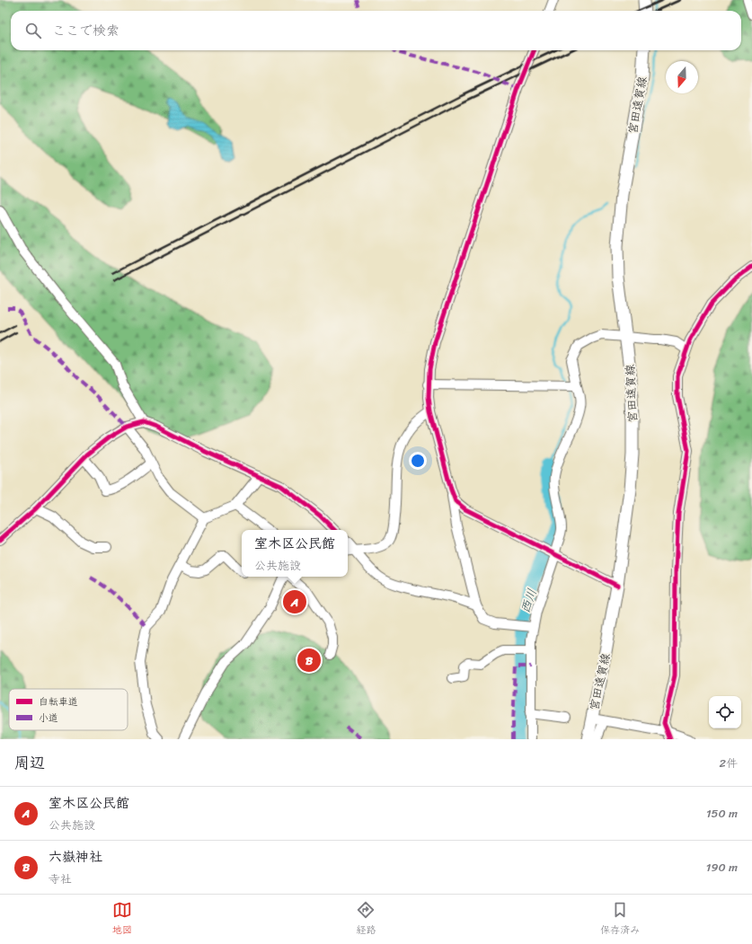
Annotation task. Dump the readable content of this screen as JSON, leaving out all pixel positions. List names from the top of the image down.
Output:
{
  "streets": {
    "main road": ["宮田遠賀線"]
  },
  "water": ["西川"],
  "legend": ["自転車道", "小道"],
  "north": "bottom",
  "page": {
    "search": "ここで検索",
    "popup": ["室木区公民館", "公共施設"],
    "pins": ["A", "B"],
    "heading": ["周辺", "2件"],
    "list": [
      {
        "mark": "A",
        "name": "室木区公民館",
        "note": "公共施設",
        "value": "150 m"
      },
      {
        "mark": "B",
        "name": "六嶽神社",
        "note": "寺社",
        "value": "190 m"
      }
    ],
    "nav": ["地図", "経路", "保存済み"]
  }
}
